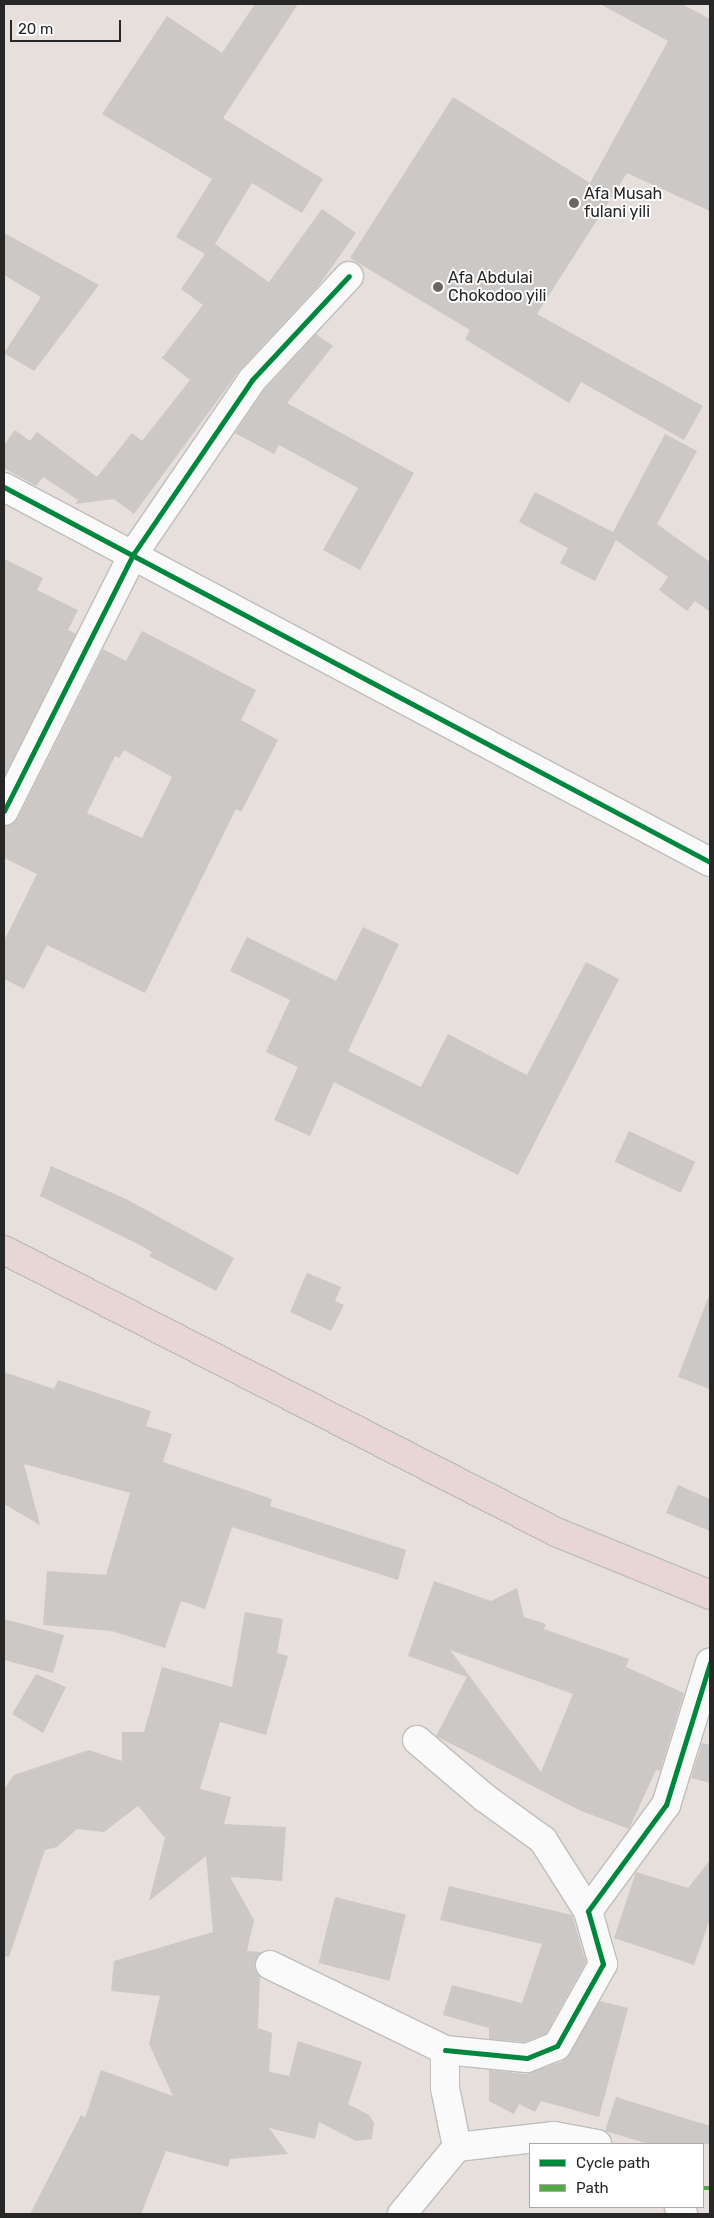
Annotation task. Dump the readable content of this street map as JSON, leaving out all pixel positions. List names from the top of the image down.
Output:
{
  "places": ["Afa Musah fulani yili", "Afa Abdulai Chokodoo yili"],
  "legend": ["Cycle path", "Path"],
  "scale_bar": "20 m"
}
